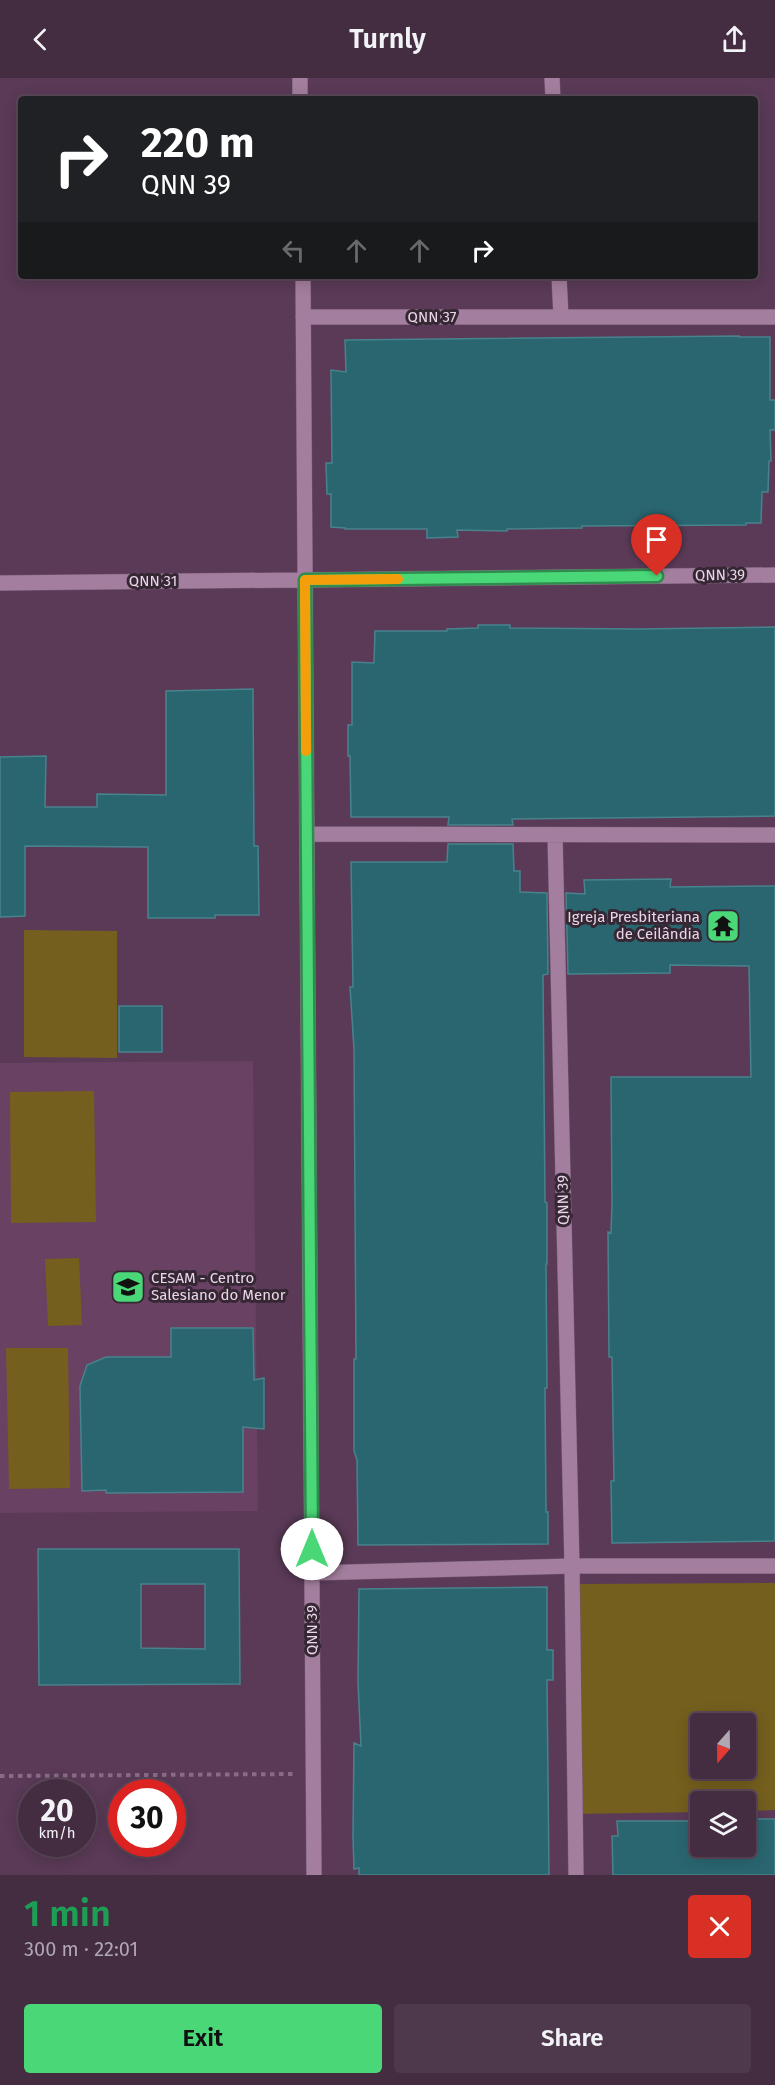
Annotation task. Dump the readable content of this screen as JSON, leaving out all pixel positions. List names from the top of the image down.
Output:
{
  "streets": {
    "street": ["QNN 37", "QNN 39", "QNN 31"]
  },
  "crossings": [
    ["QNN 39", "QNN 31"]
  ],
  "places": {
    "temple": ["Igreja Presbiteriana de Ceilândia"],
    "school or university": ["CESAM - Centro Salesiano do Menor"]
  },
  "north": "bottom",
  "page": {
    "header": "Turnly",
    "turn": ["220 m", "QNN 39"],
    "speed": "20 km/h",
    "limit": "30",
    "heading": ["1 min", "300 m · 22:01"],
    "buttons": ["Exit", "Share"]
  }
}
